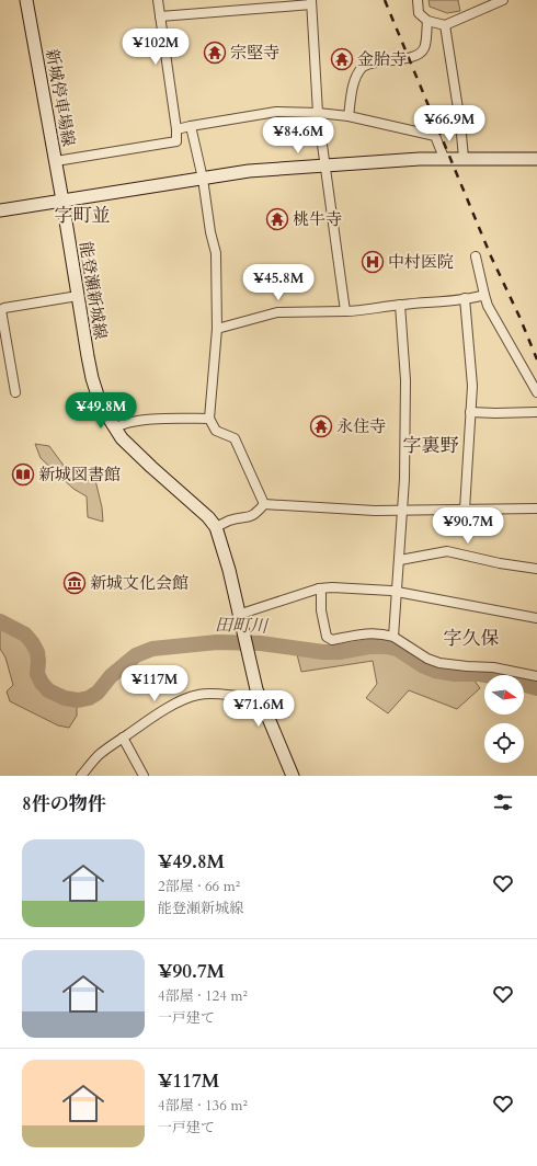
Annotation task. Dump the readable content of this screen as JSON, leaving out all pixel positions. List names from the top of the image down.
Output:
{
  "streets": {
    "main road": ["新城停車場線", "能登瀬新城線"]
  },
  "crossings": [
    ["新城停車場線", "能登瀬新城線"]
  ],
  "districts": ["字町並", "字裏野", "字久保"],
  "water": ["田町川"],
  "places": {
    "temple": [
      "宗堅寺",
      "金胎寺",
      "桃牛寺",
      "永住寺"
    ],
    "hospital": ["中村医院"],
    "library": ["新城図書館"],
    "museum": ["新城文化会館"]
  },
  "north": "right",
  "page": {
    "price": [
      "¥102M",
      "¥66.9M",
      "¥84.6M",
      "¥45.8M",
      "¥49.8M",
      "¥90.7M",
      "¥117M",
      "¥71.6M"
    ],
    "heading": "8件の物件",
    "list": [
      {
        "name": "¥49.8M",
        "note": "2部屋 · 66 m² · 能登瀬新城線"
      },
      {
        "name": "¥90.7M",
        "note": "4部屋 · 124 m² · 一戸建て"
      },
      {
        "name": "¥117M",
        "note": "4部屋 · 136 m² · 一戸建て"
      }
    ]
  }
}
